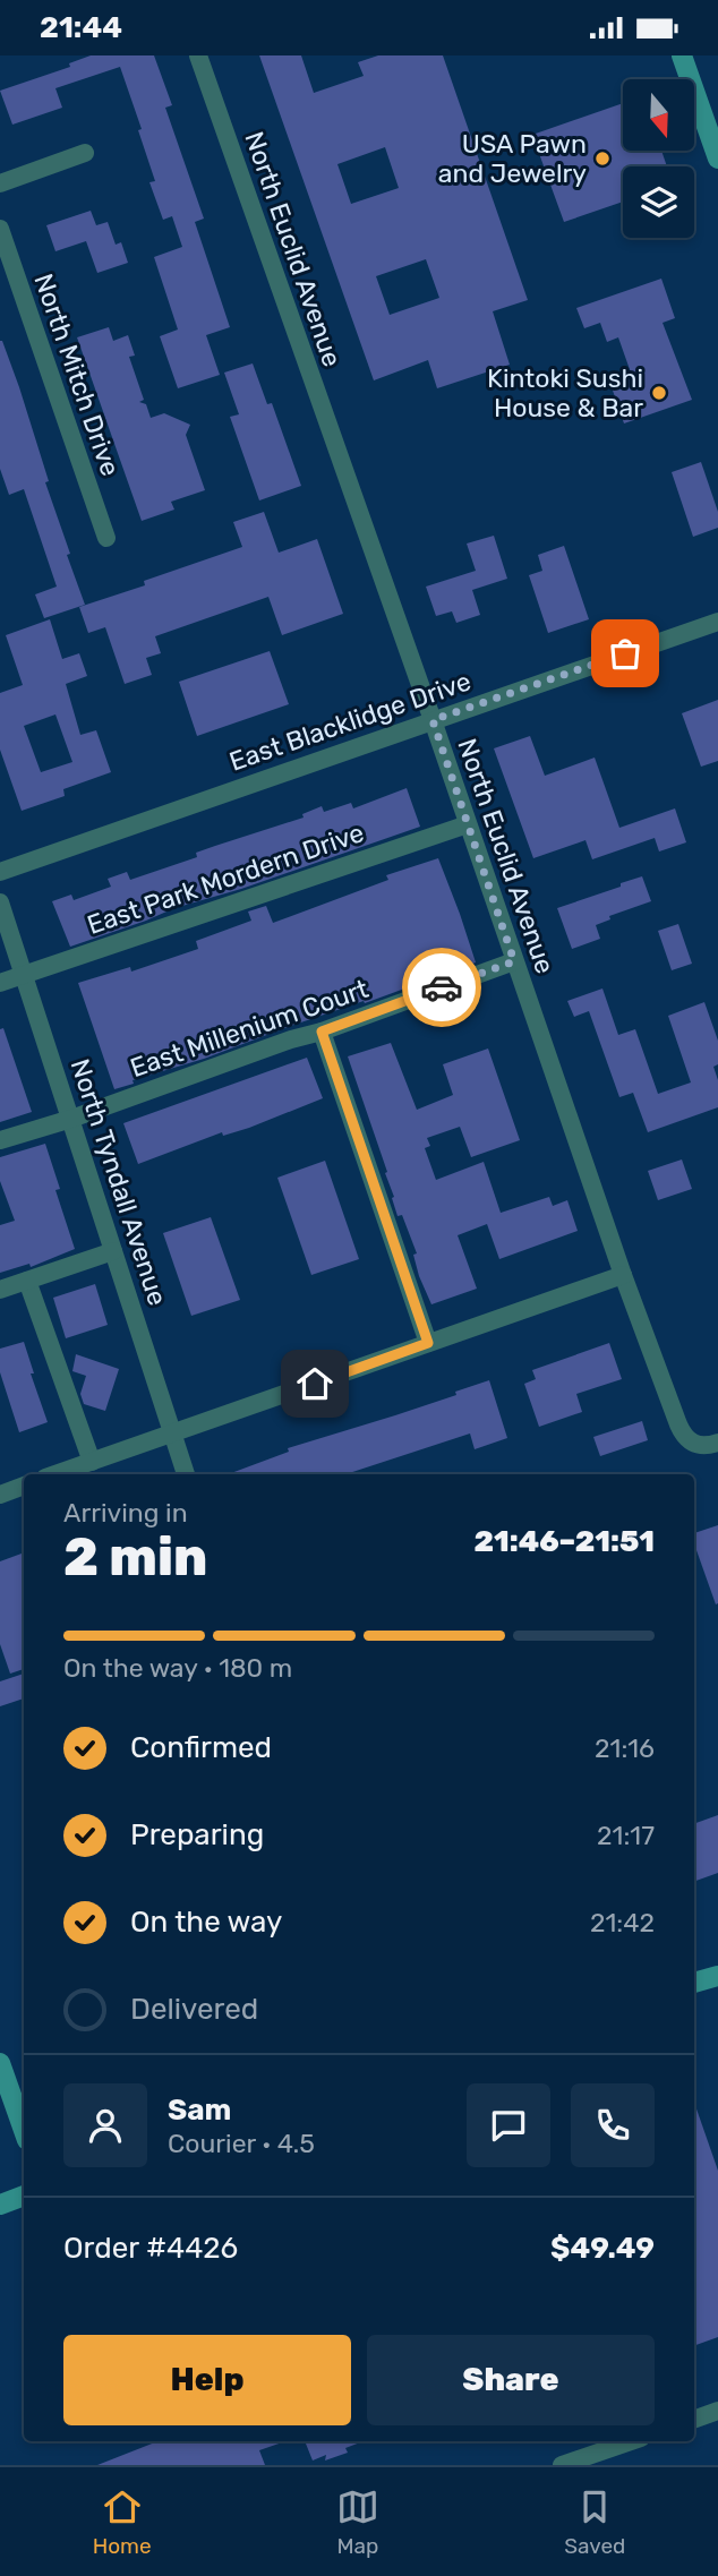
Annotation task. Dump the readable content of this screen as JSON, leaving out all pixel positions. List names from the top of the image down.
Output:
{
  "streets": {
    "street": [
      "North Euclid Avenue",
      "North Mitch Drive",
      "East Blacklidge Drive",
      "East Park Mordern Drive",
      "East Millenium Court",
      "North Tyndall Avenue"
    ]
  },
  "crossings": [
    ["North Euclid Avenue", "East Blacklidge Drive"],
    ["North Euclid Avenue", "East Park Mordern Drive"],
    ["North Euclid Avenue", "East Millenium Court"],
    ["East Park Mordern Drive", "North Tyndall Avenue"],
    ["East Millenium Court", "North Tyndall Avenue"]
  ],
  "places": ["USA Pawn and Jewelry", "Kintoki Sushi House & Bar"],
  "north": "bottom",
  "page": {
    "status": "21:44",
    "heading": ["2 min", "Arriving in", "21:46–21:51"],
    "panel": [
      "Sam",
      "Courier · 4.5",
      "Order #4426",
      "$49.49"
    ],
    "bar": "On the way · 180 m",
    "list": [
      ["Confirmed", "21:16"],
      ["Preparing", "21:17"],
      ["On the way", "21:42"],
      "Delivered"
    ],
    "buttons": ["Help", "Share"],
    "tabs": ["Home", "Map", "Saved"]
  }
}
